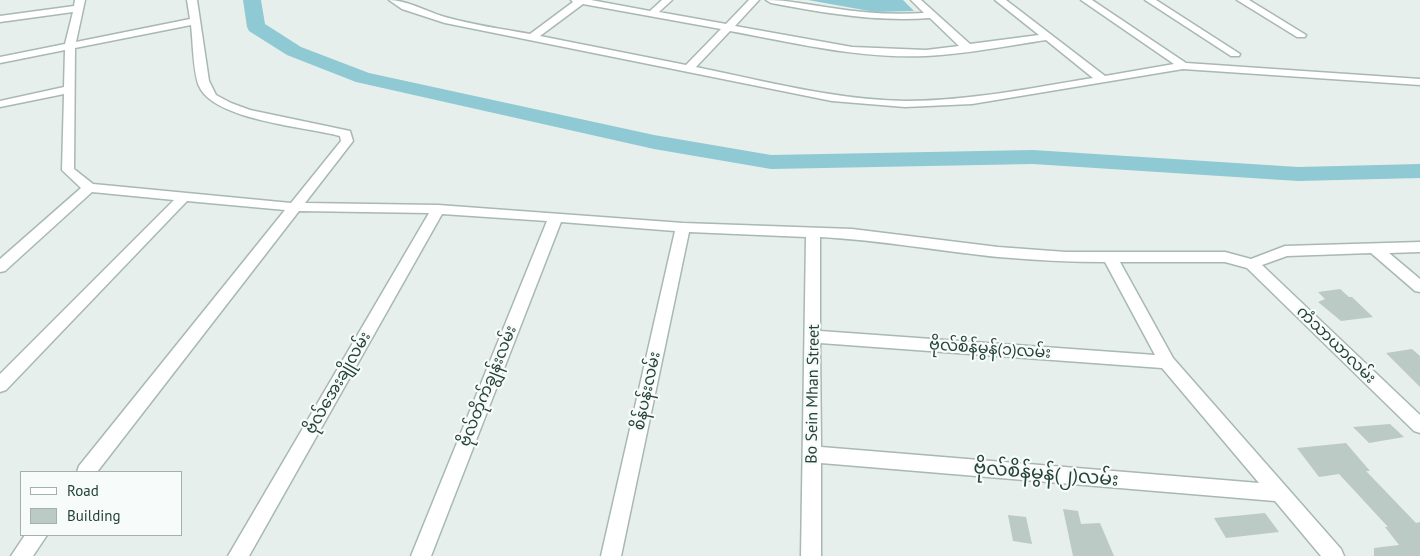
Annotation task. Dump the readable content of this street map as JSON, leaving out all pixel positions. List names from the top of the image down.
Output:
{
  "streets": {
    "street": [
      "ကံသာယာလမ်း",
      "ဗိုလ်စိန်မွန်(၁)လမ်း",
      "ဗိုလ်အေးချိုလမ်း",
      "ဗိုလ်တိုက်ချွန်းလမ်း",
      "စိန်ပန်းလမ်း",
      "Bo Sein Mhan Street",
      "ဗိုလ်စိန်မွန်(၂)လမ်း"
    ]
  },
  "crossings": [
    ["ဗိုလ်စိန်မွန်(၁)လမ်း", "Bo Sein Mhan Street"],
    ["Bo Sein Mhan Street", "ဗိုလ်စိန်မွန်(၂)လမ်း"]
  ],
  "legend": ["Road", "Building"]
}
